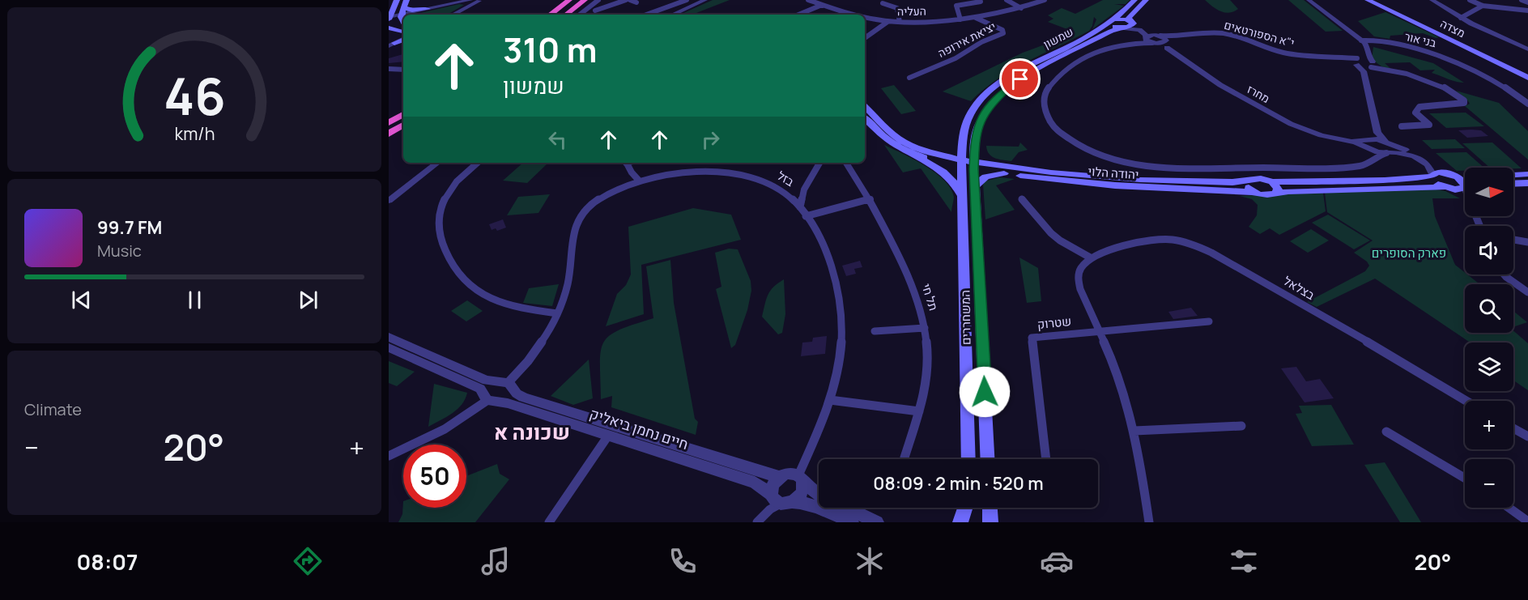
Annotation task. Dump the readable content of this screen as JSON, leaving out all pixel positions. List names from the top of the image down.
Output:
{
  "streets": {
    "main road": [
      "מצדה",
      "שמשון",
      "יהודה הלוי",
      "המשחררים"
    ],
    "street": [
      "העליה",
      "י\"א הספורטאים",
      "יציאת אירופה",
      "בני אור",
      "מחרז",
      "בזל",
      "בצלאל",
      "תל חי",
      "שטרוק",
      "חיים נחמן ביאליק"
    ]
  },
  "crossings": [
    ["העליה", "יציאת אירופה"],
    ["י\"א הספורטאים", "מחרז"],
    ["שמשון", "מחרז"],
    ["שמשון", "יהודה הלוי"],
    ["שמשון", "המשחררים"],
    ["יהודה הלוי", "המשחררים"],
    ["בזל", "חיים נחמן ביאליק"]
  ],
  "districts": ["שכונה א"],
  "parks": ["פארק הסופרים"],
  "north": "right",
  "page": {
    "turn": ["310 m", "שמשון"],
    "map_buttons": ["+", "−"],
    "song": ["99.7 FM", "Music"],
    "tile": "Climate",
    "heat": ["−", "20°", "+"],
    "limit": "50",
    "trip": "08:09 · 2 min · 520 m",
    "tabs": ["08:07", "20°"],
    "gauge": ["46", "km/h"]
  }
}
